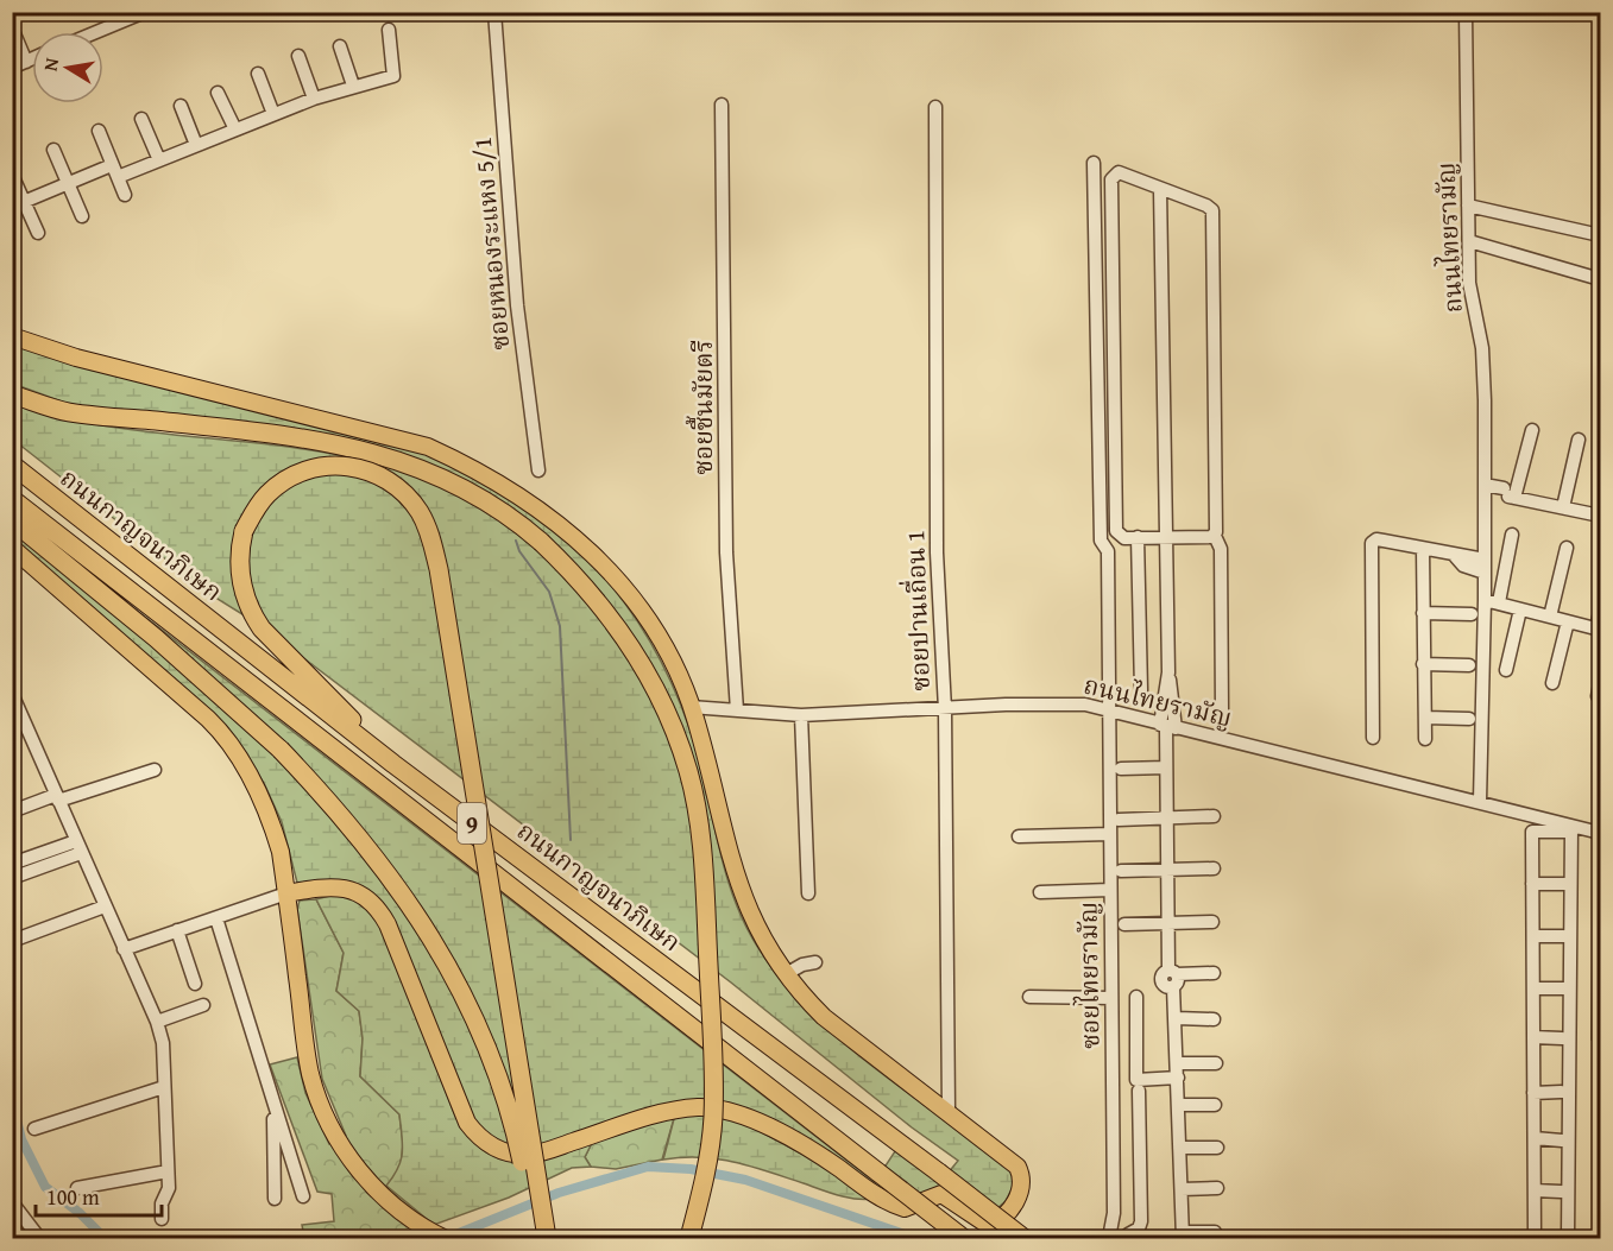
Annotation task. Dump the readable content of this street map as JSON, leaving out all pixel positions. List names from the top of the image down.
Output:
{
  "streets": {
    "highway": ["ถนนกาญจนาภิเษก", "9"],
    "street": [
      "ถนนไทยรามัญ",
      "ซอยหนองระแหง 5/1",
      "ซอยชื้นมัยตรี",
      "ซอยปานเถื่อน 1",
      "ซอยไทยรามัญ"
    ]
  },
  "crossings": [
    ["ถนนไทยรามัญ", "ซอยชื้นมัยตรี"],
    ["ถนนไทยรามัญ", "ซอยปานเถื่อน 1"],
    ["ถนนไทยรามัญ", "ซอยไทยรามัญ"]
  ],
  "scale_bar": "100 m",
  "north": "left"
}
